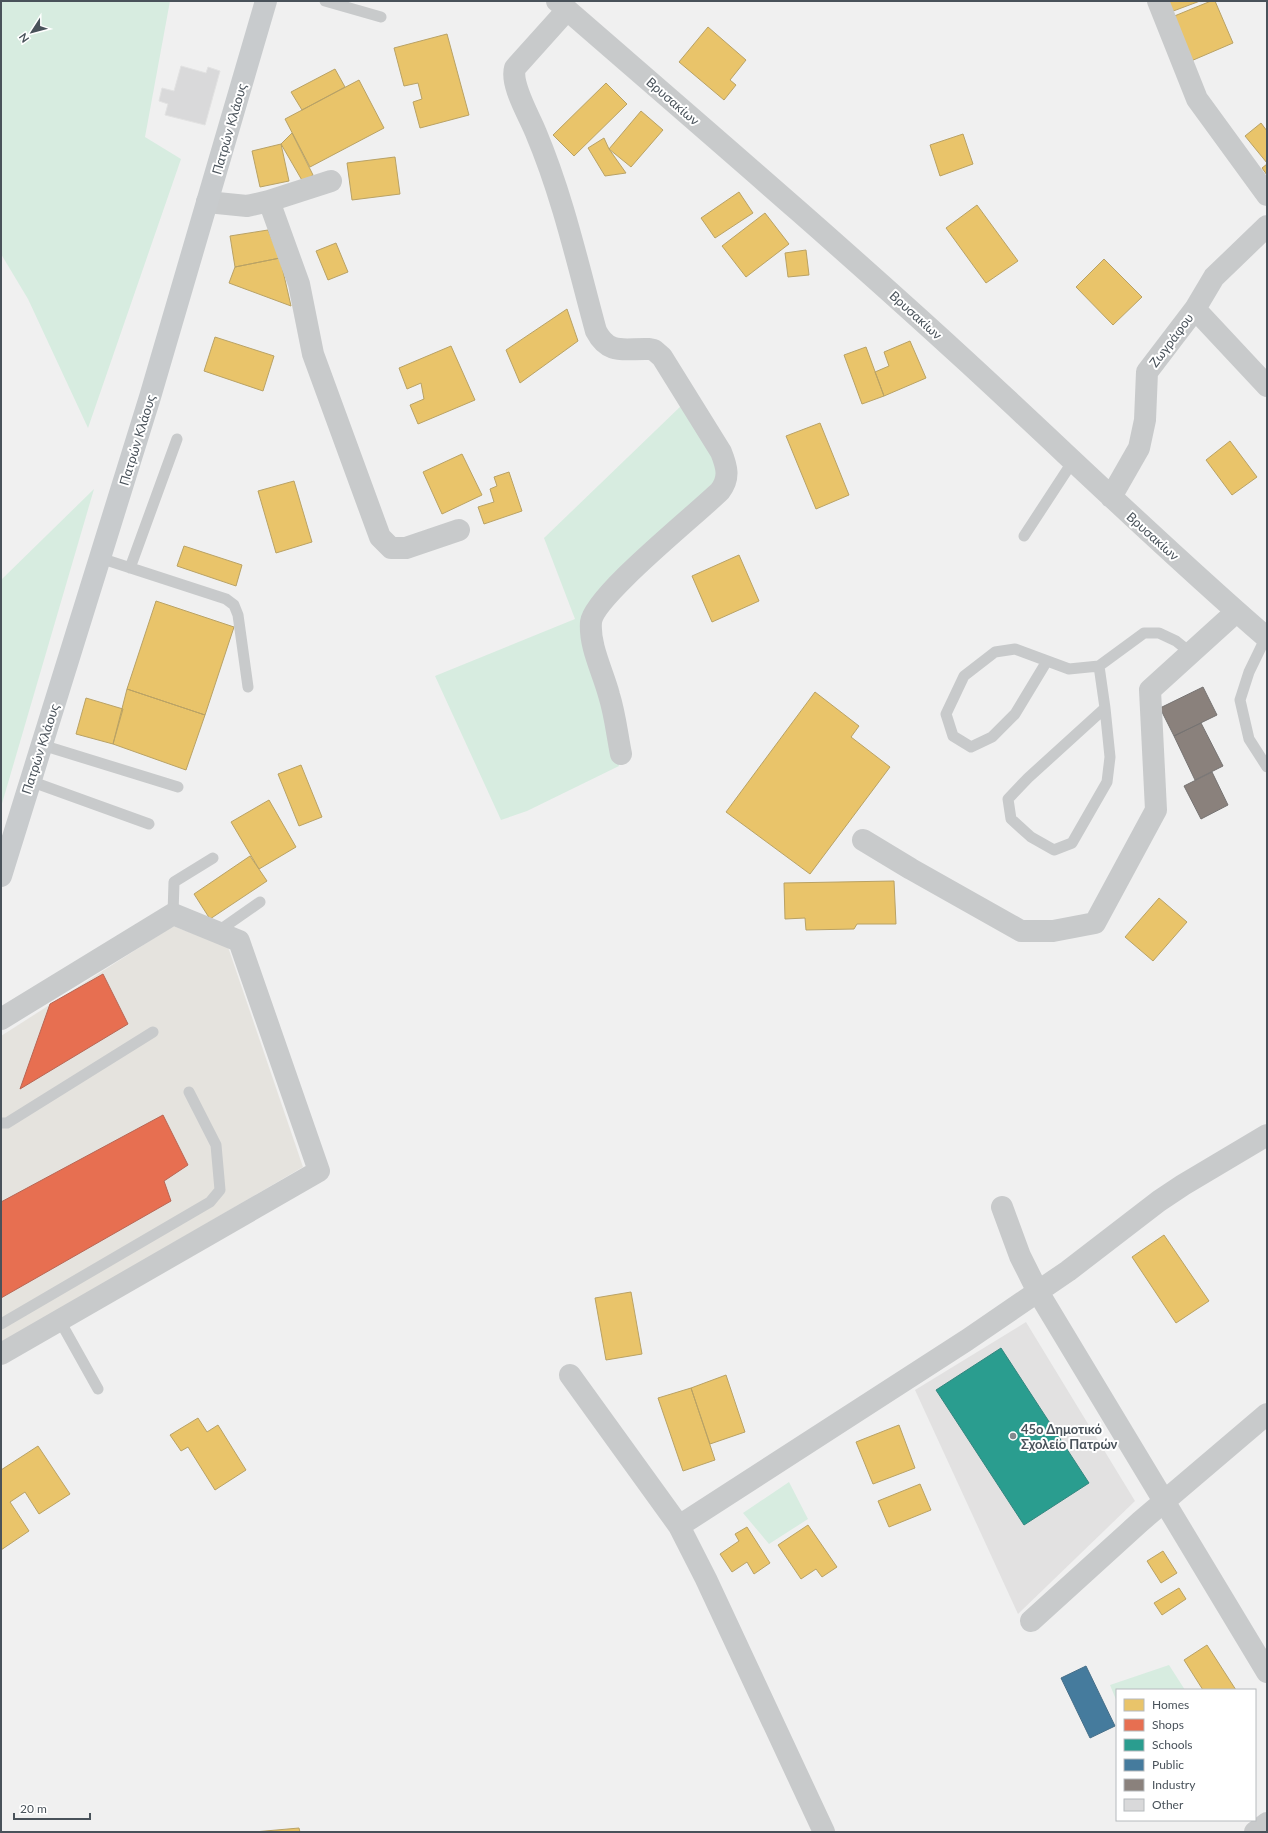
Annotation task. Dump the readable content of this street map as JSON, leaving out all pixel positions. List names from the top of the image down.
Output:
{
  "streets": {
    "main road": ["Πατρών Κλάους"],
    "street": ["Βρυσακίων", "Ζωγράφου"]
  },
  "crossings": [
    ["Βρυσακίων", "Ζωγράφου"]
  ],
  "places": ["45ο Δημοτικό Σχολείο Πατρών"],
  "legend": [
    "Homes",
    "Shops",
    "Schools",
    "Public",
    "Industry",
    "Other"
  ],
  "scale_bar": "20 m",
  "north": "bottom left"
}
